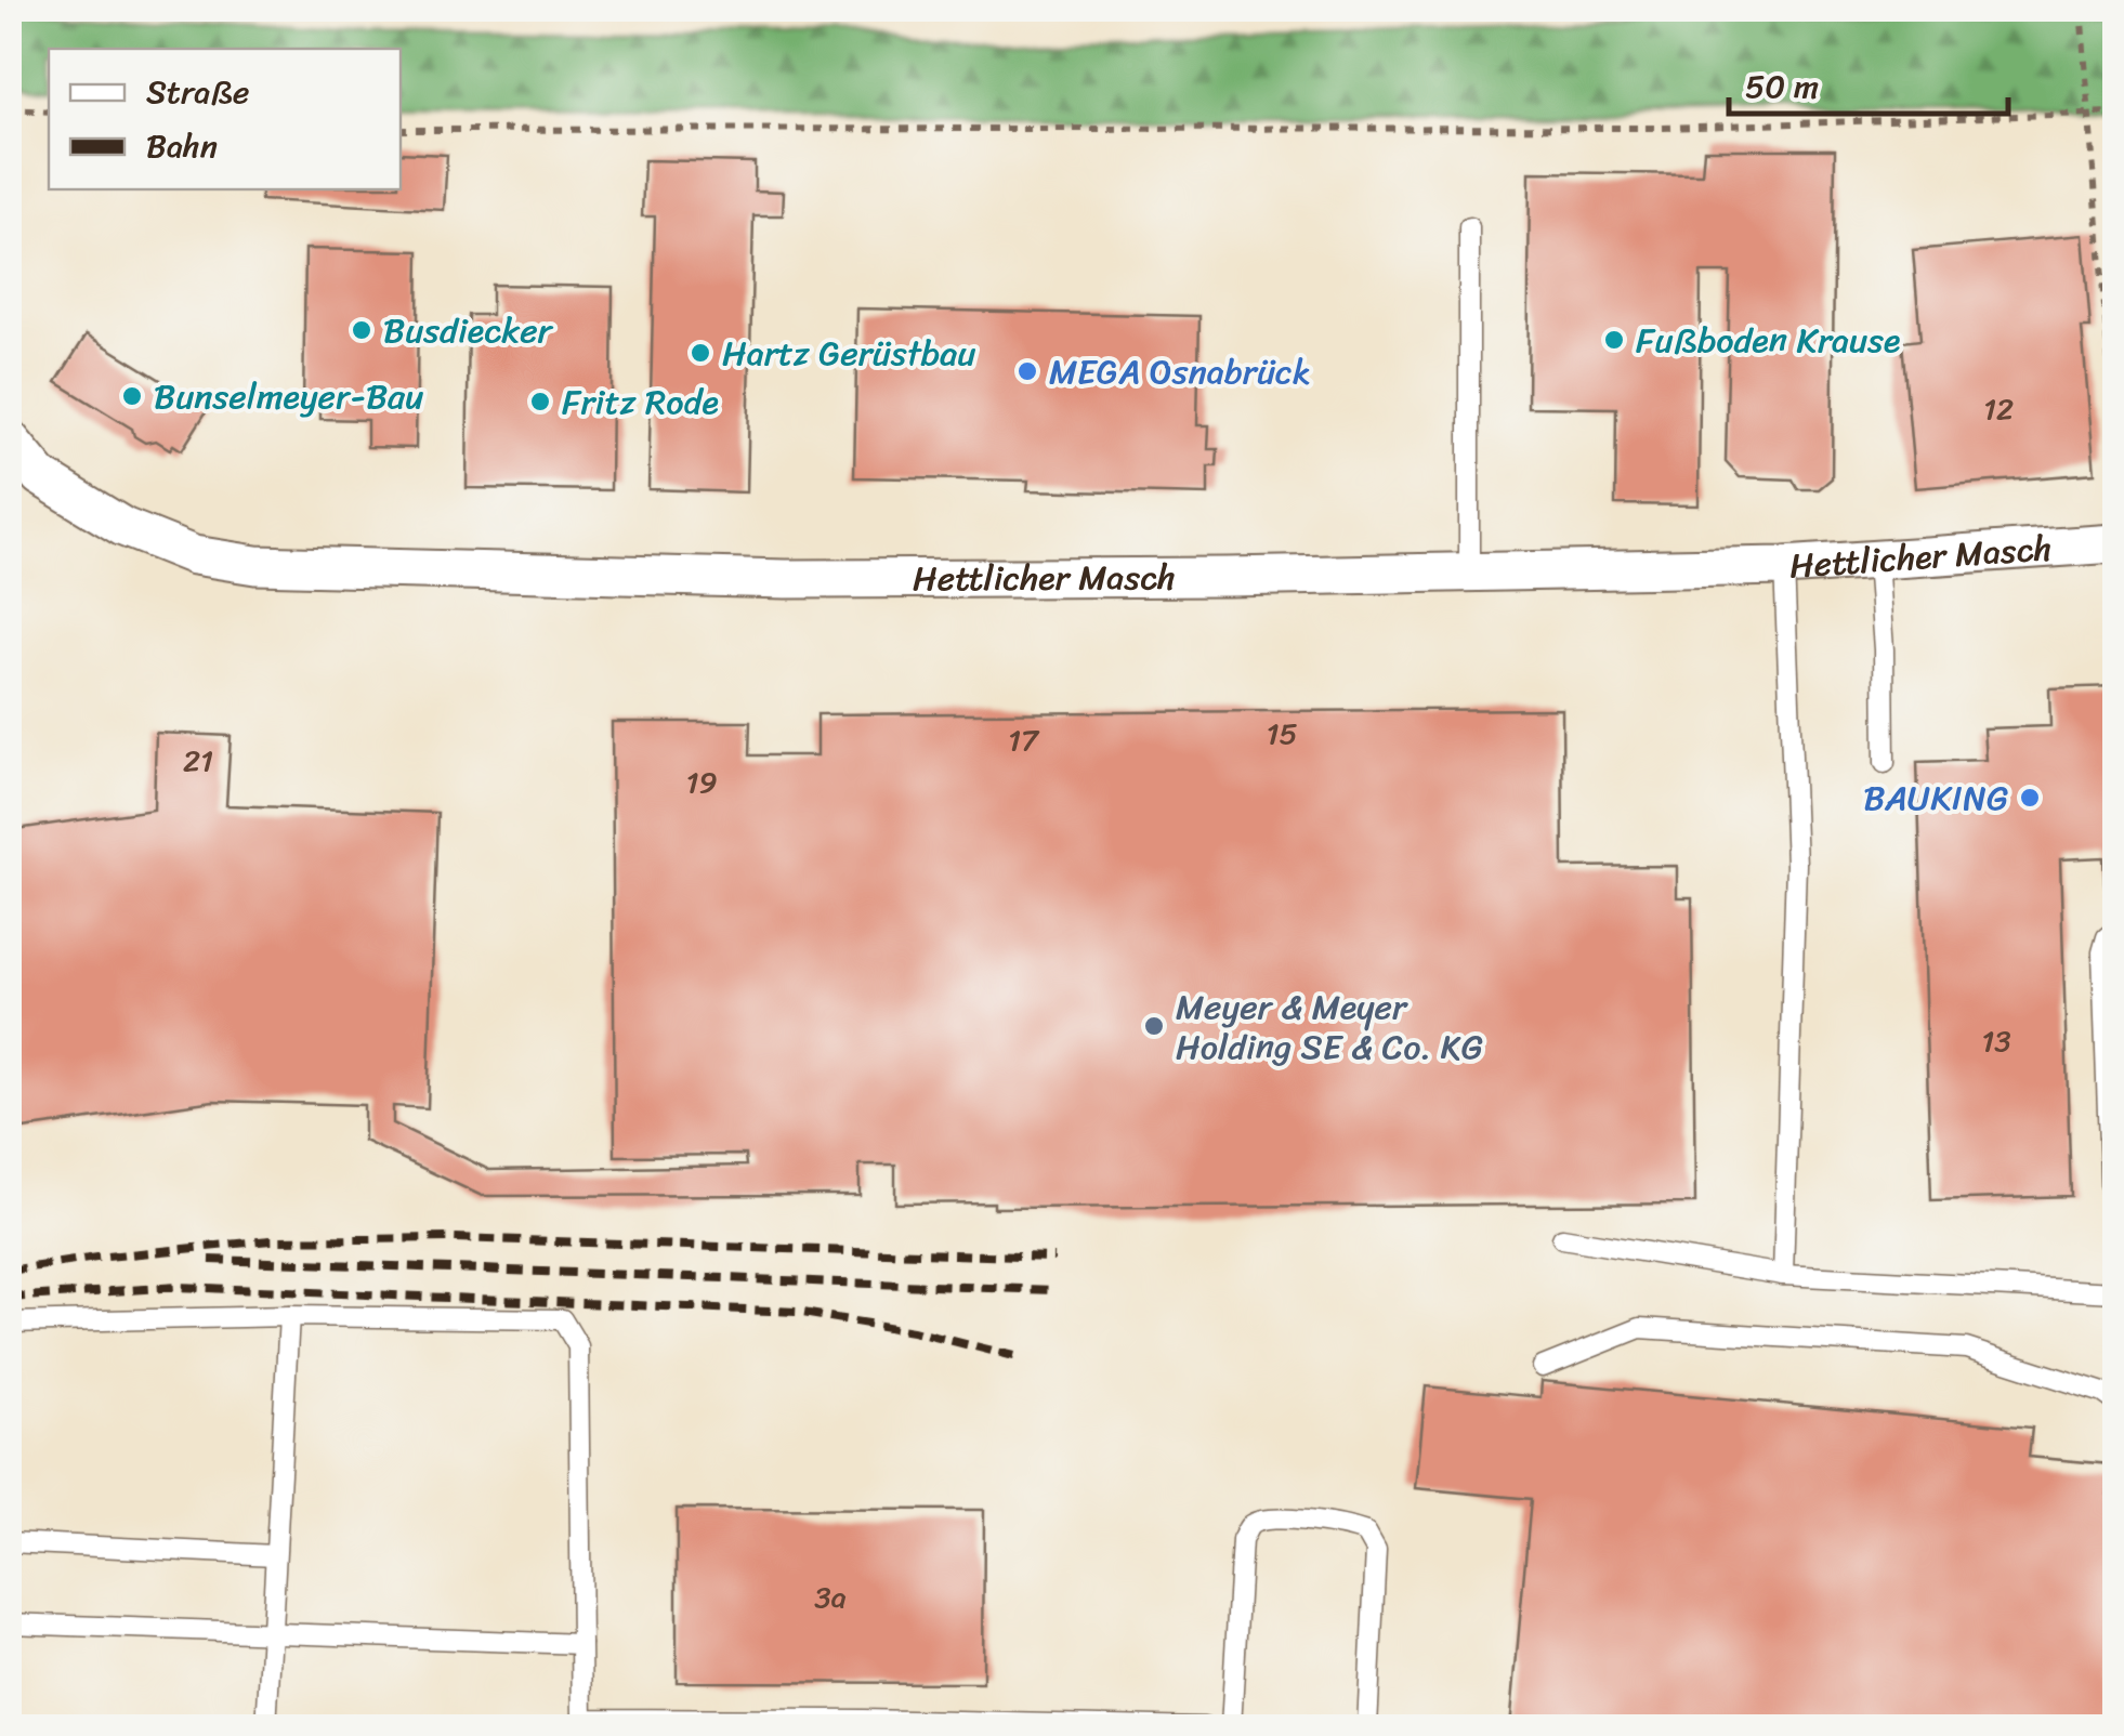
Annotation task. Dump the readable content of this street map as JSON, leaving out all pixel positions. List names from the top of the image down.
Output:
{
  "streets": {
    "street": ["Hettlicher Masch"]
  },
  "places": [
    "Busdiecker",
    "Fußboden Krause",
    "Hartz Gerüstbau",
    "MEGA Osnabrück",
    "Bunselmeyer-Bau",
    "Fritz Rode",
    "BAUKING",
    "Meyer & Meyer Holding SE & Co. KG"
  ],
  "house_numbers": [
    "12",
    "15",
    "17",
    "21",
    "19",
    "13",
    "3a"
  ],
  "legend": ["Straße", "Bahn"],
  "scale_bar": "50 m"
}
